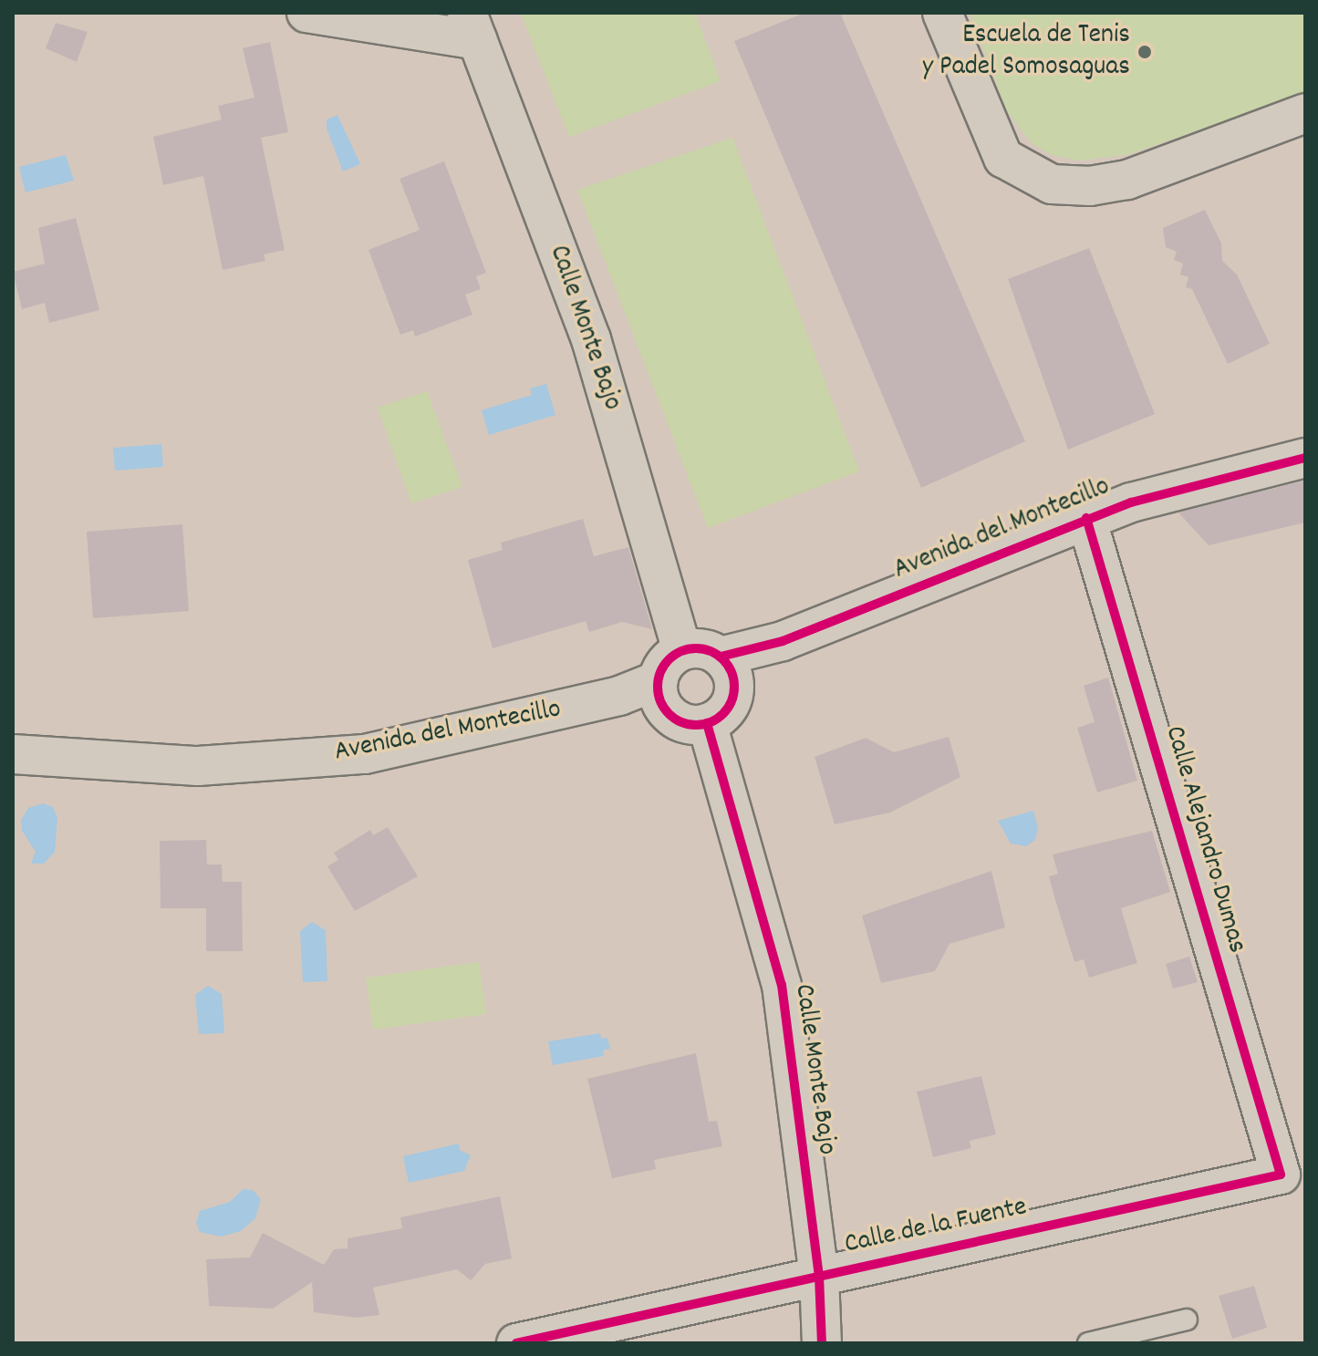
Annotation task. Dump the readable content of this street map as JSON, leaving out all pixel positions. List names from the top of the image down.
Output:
{
  "streets": {
    "street": [
      "Calle Monte Bajo",
      "Avenida del Montecillo",
      "Calle Alejandro Dumas",
      "Calle de la Fuente"
    ]
  },
  "crossings": [
    ["Calle Monte Bajo", "Avenida del Montecillo"],
    ["Calle Monte Bajo", "Calle de la Fuente"],
    ["Avenida del Montecillo", "Calle Alejandro Dumas"],
    ["Calle Alejandro Dumas", "Calle de la Fuente"]
  ],
  "places": ["Escuela de Tenis y Padel Somosaguas"]
}
